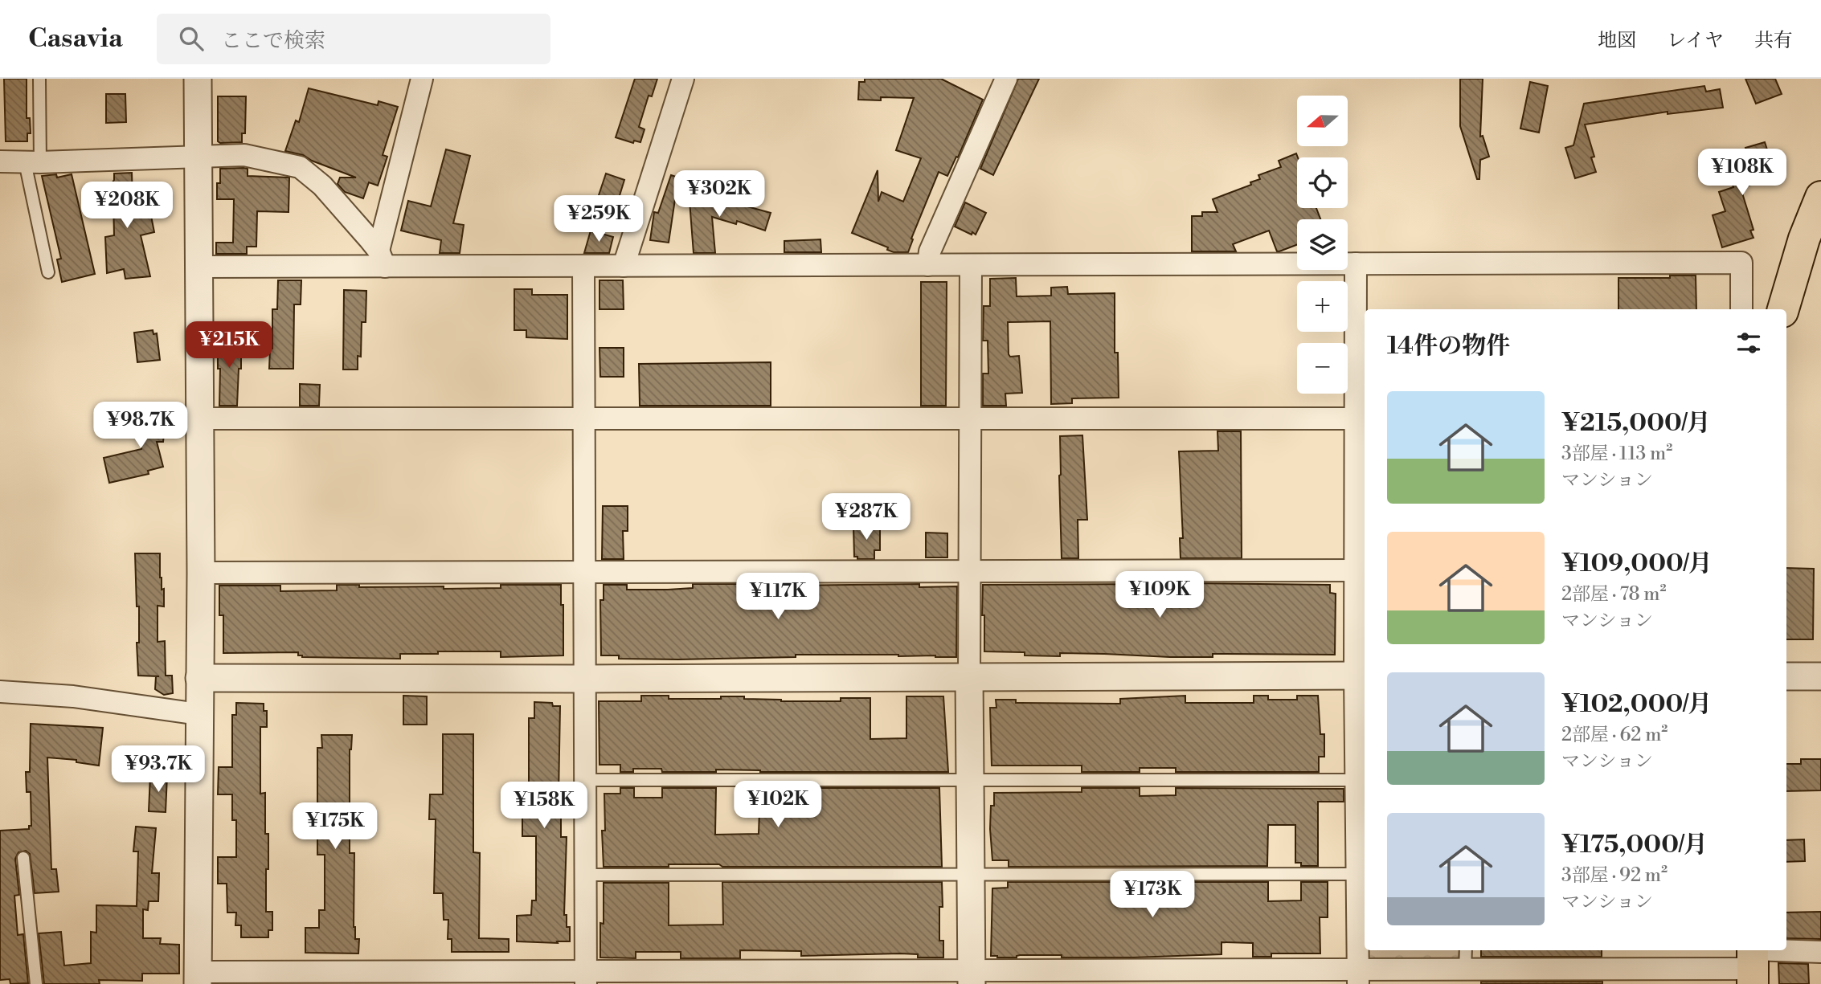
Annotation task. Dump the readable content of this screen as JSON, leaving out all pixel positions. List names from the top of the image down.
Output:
{
  "north": "left",
  "page": {
    "header": "Casavia",
    "search": "ここで検索",
    "nav": ["地図", "レイヤ", "共有"],
    "map_buttons": ["+", "−"],
    "price": [
      "¥108K",
      "¥302K",
      "¥208K",
      "¥259K",
      "¥215K",
      "¥98.7K",
      "¥287K",
      "¥109K",
      "¥117K",
      "¥93.7K",
      "¥102K",
      "¥158K",
      "¥175K",
      "¥173K"
    ],
    "heading": "14件の物件",
    "list": [
      {
        "name": "¥215,000/月",
        "note": "3部屋 · 113 m² · マンション"
      },
      {
        "name": "¥109,000/月",
        "note": "2部屋 · 78 m² · マンション"
      },
      {
        "name": "¥102,000/月",
        "note": "2部屋 · 62 m² · マンション"
      },
      {
        "name": "¥175,000/月",
        "note": "3部屋 · 92 m² · マンション"
      }
    ]
  }
}
